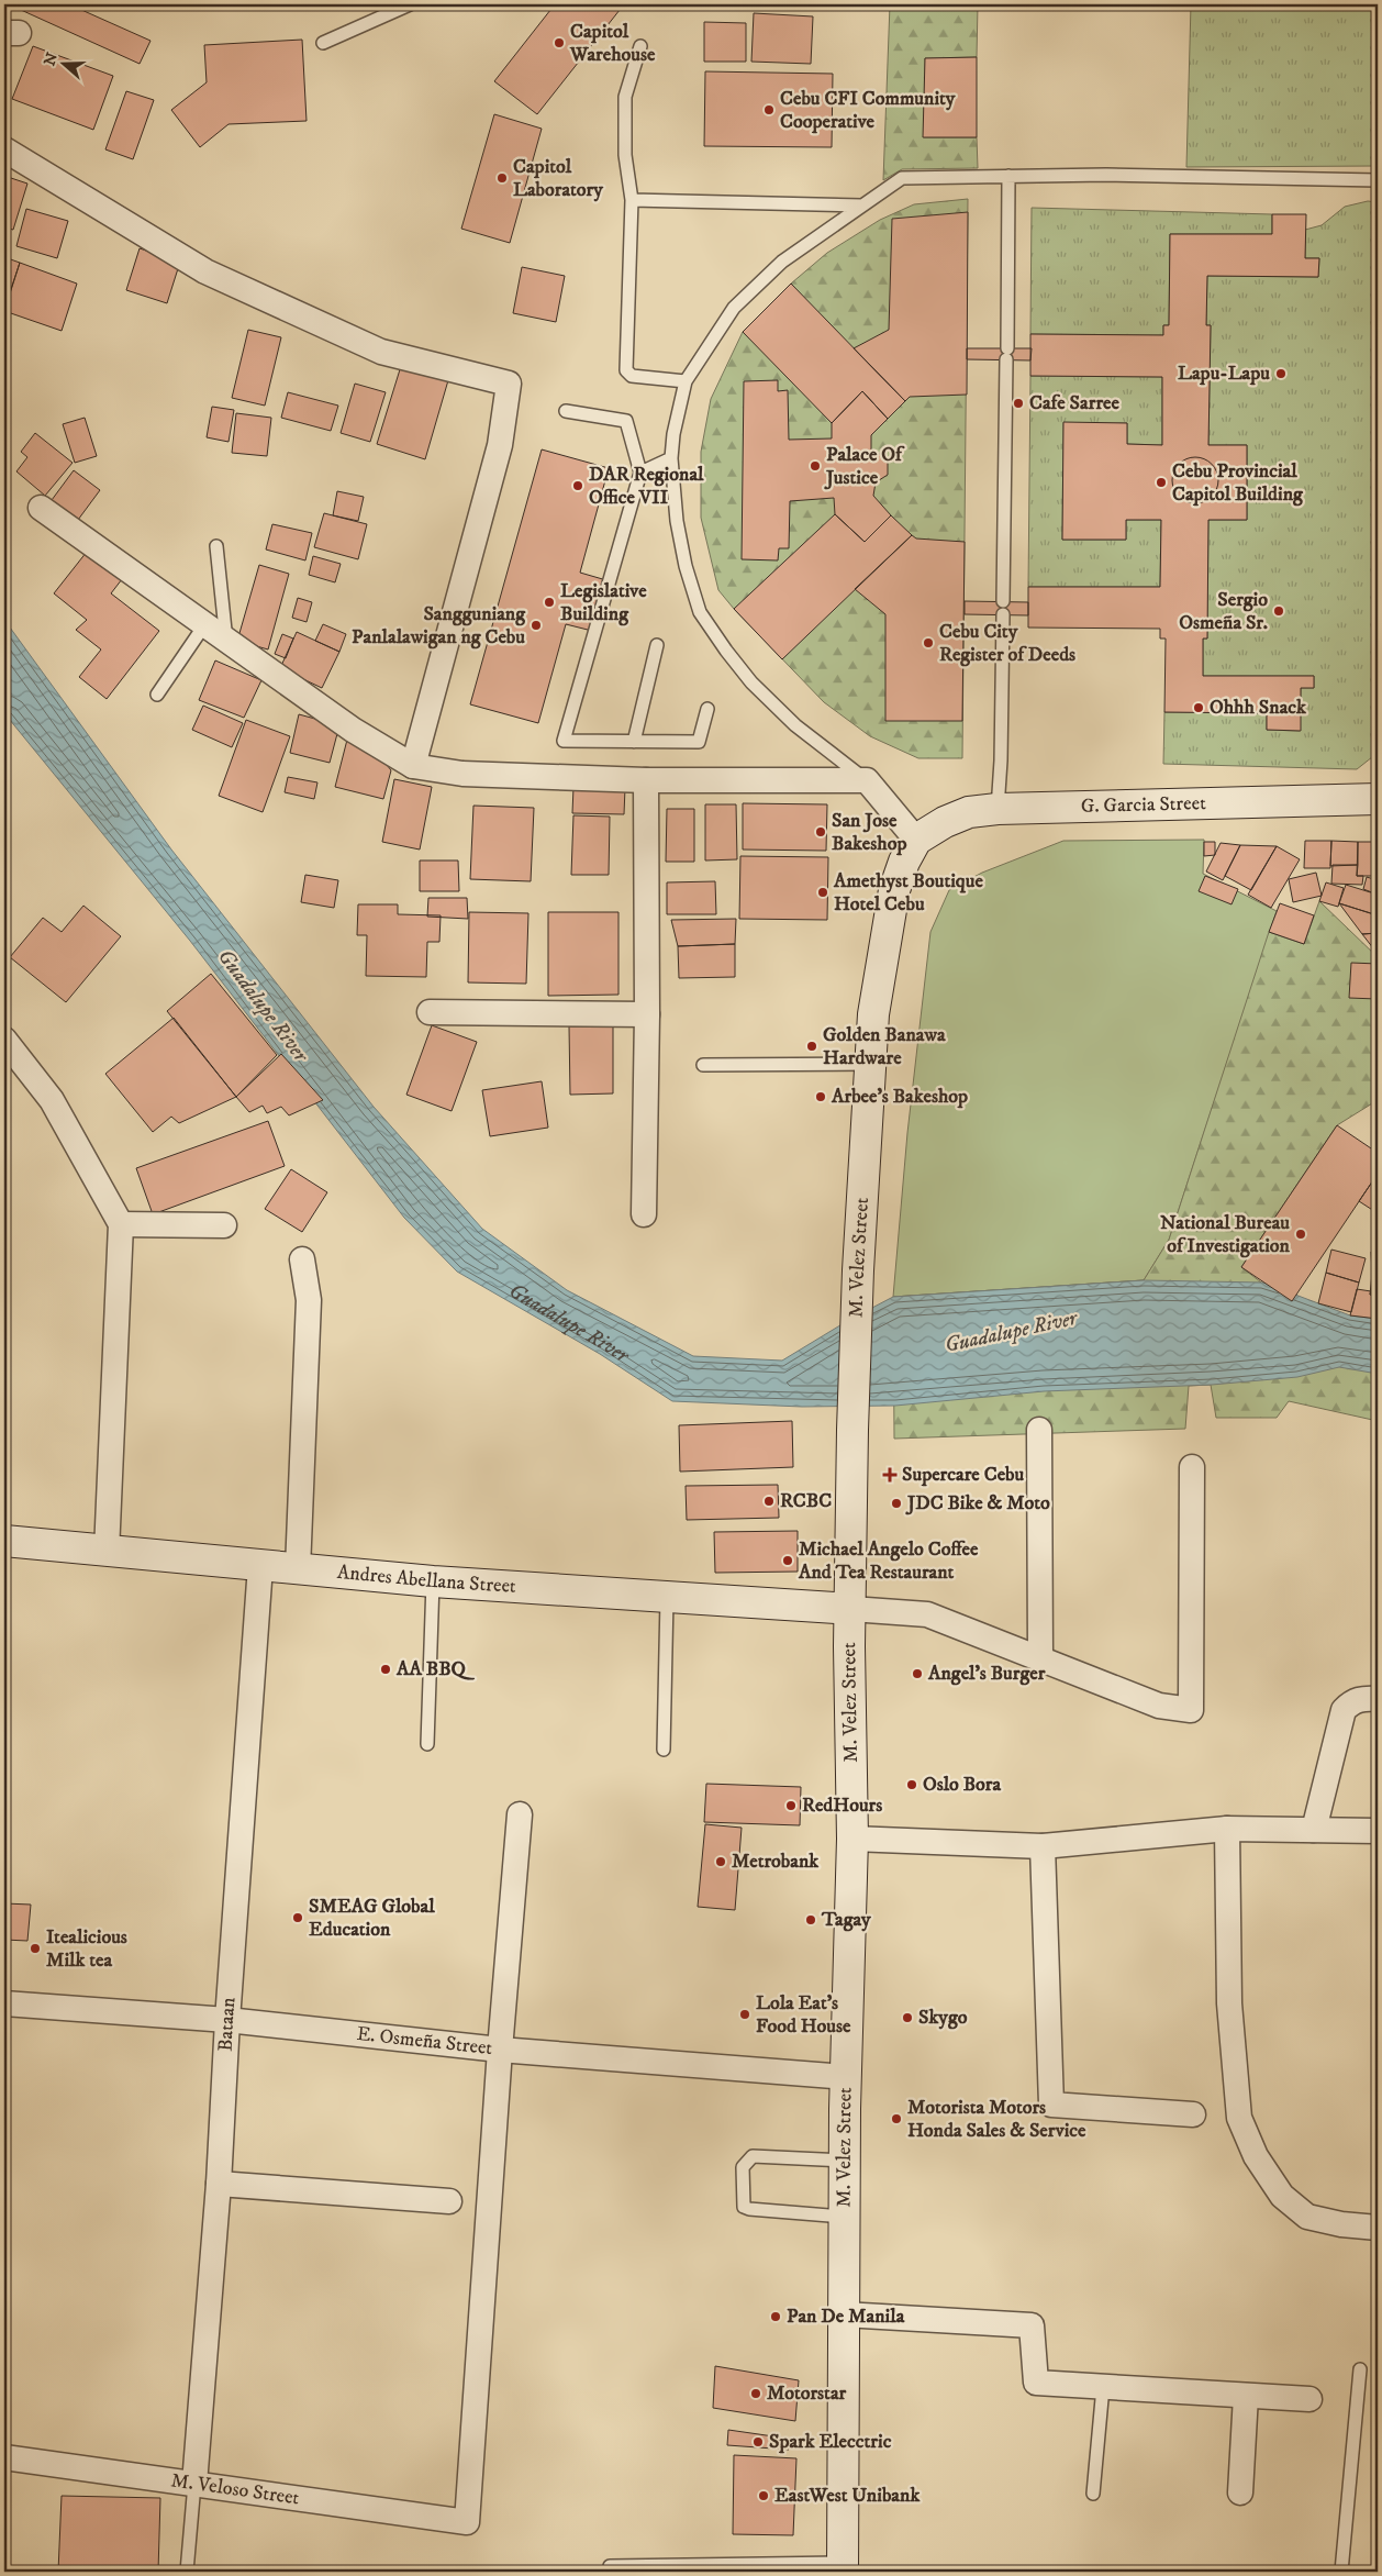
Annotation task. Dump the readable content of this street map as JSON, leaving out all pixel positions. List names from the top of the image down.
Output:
{
  "streets": {
    "main road": ["G. Garcia Street", "M. Velez Street", "Andres Abellana Street"],
    "street": ["Bataan", "E. Osmeña Street", "M. Veloso Street"]
  },
  "crossings": [
    ["G. Garcia Street", "M. Velez Street"],
    ["M. Velez Street", "Andres Abellana Street"],
    ["M. Velez Street", "E. Osmeña Street"],
    ["Andres Abellana Street", "Bataan"],
    ["Bataan", "E. Osmeña Street"],
    ["Bataan", "M. Veloso Street"],
    ["E. Osmeña Street", "M. Veloso Street"]
  ],
  "water": ["Guadalupe River"],
  "places": {
    "other": [
      "Capitol Warehouse",
      "Cebu CFI Community Cooperative",
      "Capitol Laboratory",
      "Lapu-Lapu",
      "Cafe Sarree",
      "Palace Of Justice",
      "Cebu Provincial Capitol Building",
      "DAR Regional Office VII",
      "Legislative Building",
      "Sergio Osmeña Sr.",
      "Sangguniang Panlalawigan ng Cebu",
      "Cebu City Register of Deeds",
      "Ohhh Snack",
      "San Jose Bakeshop",
      "Amethyst Boutique Hotel Cebu",
      "Golden Banawa Hardware",
      "Arbee's Bakeshop",
      "National Bureau of Investigation",
      "RCBC",
      "JDC Bike & Moto",
      "Michael Angelo Coffee And Tea Restaurant",
      "AA BBQ",
      "Angel's Burger",
      "Oslo Bora",
      "RedHours",
      "Metrobank",
      "SMEAG Global Education",
      "Tagay",
      "Itealicious Milk tea",
      "Lola Eat's Food House",
      "Skygo",
      "Motorista Motors Honda Sales & Service",
      "Pan De Manila",
      "Motorstar",
      "Spark Elecctric",
      "EastWest Unibank"
    ],
    "health": ["Supercare Cebu"]
  },
  "north": "left"
}
